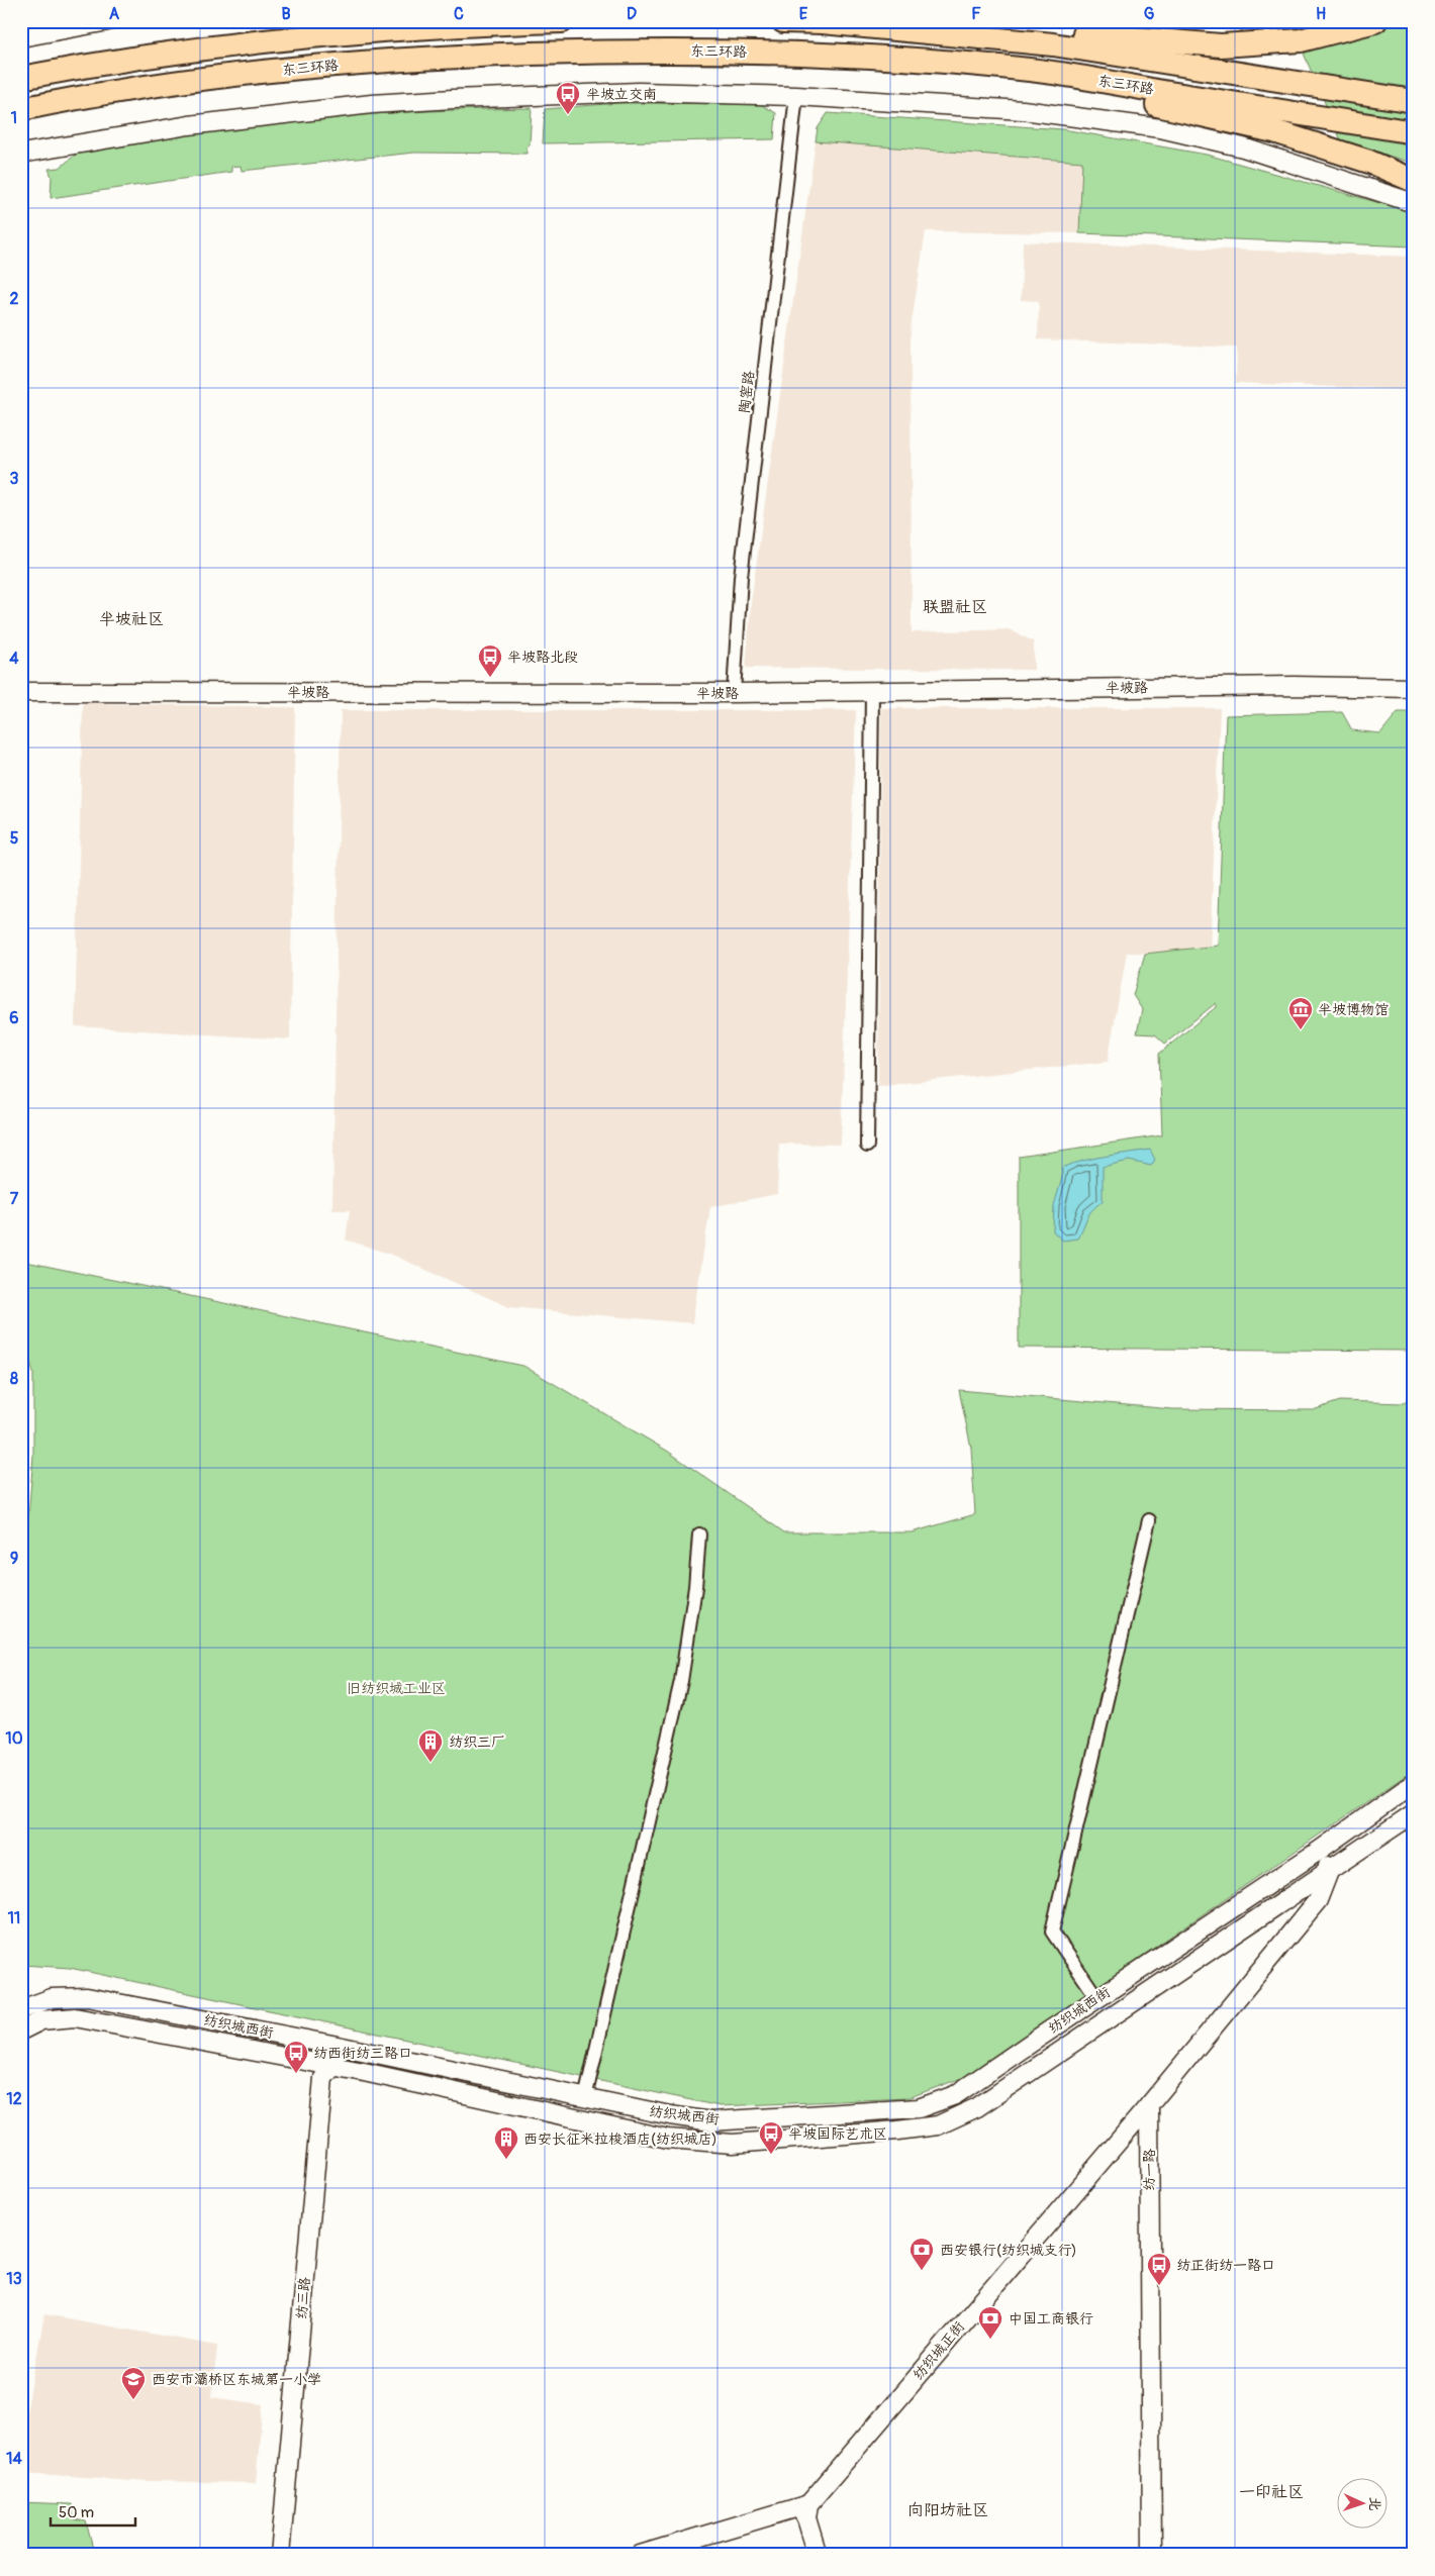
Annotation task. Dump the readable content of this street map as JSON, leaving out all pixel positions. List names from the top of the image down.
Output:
{
  "streets": {
    "highway": ["东三环路"],
    "main road": [
      "半坡路",
      "纺织城西街",
      "纺一路",
      "纺三路",
      "纺织城正街"
    ],
    "street": ["陶窑路"]
  },
  "crossings": [
    ["陶窑路", "半坡路"],
    ["纺织城西街", "纺三路"],
    ["纺一路", "纺织城正街"]
  ],
  "districts": [
    "联盟社区",
    "半坡社区",
    "一印社区",
    "向阳坊社区"
  ],
  "parks": ["旧纺织城工业区"],
  "places": {
    "bus stop": [
      "半坡立交南",
      "半坡路北段",
      "纺西街纺三路口",
      "半坡国际艺术区",
      "纺正街纺一路口"
    ],
    "museum": ["半坡博物馆"],
    "building": ["纺织三厂", "西安长征米拉梭酒店(纺织城店)"],
    "bank": ["西安银行(纺织城支行)", "中国工商银行"],
    "school or university": ["西安市灞桥区东城第一小学"]
  },
  "scale_bar": "50 m",
  "north": "right",
  "grid": {
    "columns": [
      "A",
      "B",
      "C",
      "D",
      "E",
      "F",
      "G",
      "H"
    ],
    "rows": [
      "1",
      "2",
      "3",
      "4",
      "5",
      "6",
      "7",
      "8",
      "9",
      "10",
      "11",
      "12",
      "13",
      "14"
    ]
  }
}
